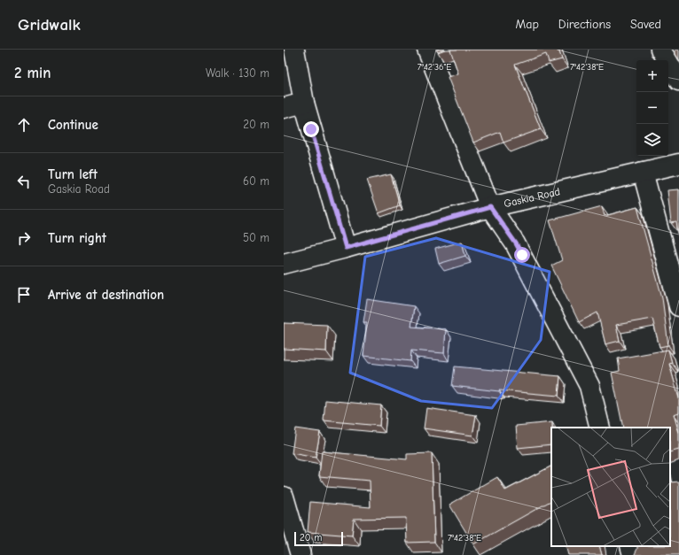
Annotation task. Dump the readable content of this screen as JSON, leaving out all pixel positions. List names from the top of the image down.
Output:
{
  "streets": {
    "street": ["Gaskia Road"]
  },
  "scale_bar": "20 m",
  "page": {
    "header": "Gridwalk",
    "nav": ["Map", "Directions", "Saved"],
    "heading": ["2 min", "Walk · 130 m"],
    "map_buttons": ["+", "−"],
    "list": [
      ["Continue", "20 m"],
      ["Turn left", "Gaskia Road", "60 m"],
      ["Turn right", "50 m"],
      "Arrive at destination"
    ],
    "scale": "20 m"
  },
  "coordinates": ["7°42'36\"E", "7°42'38\"E"]
}
